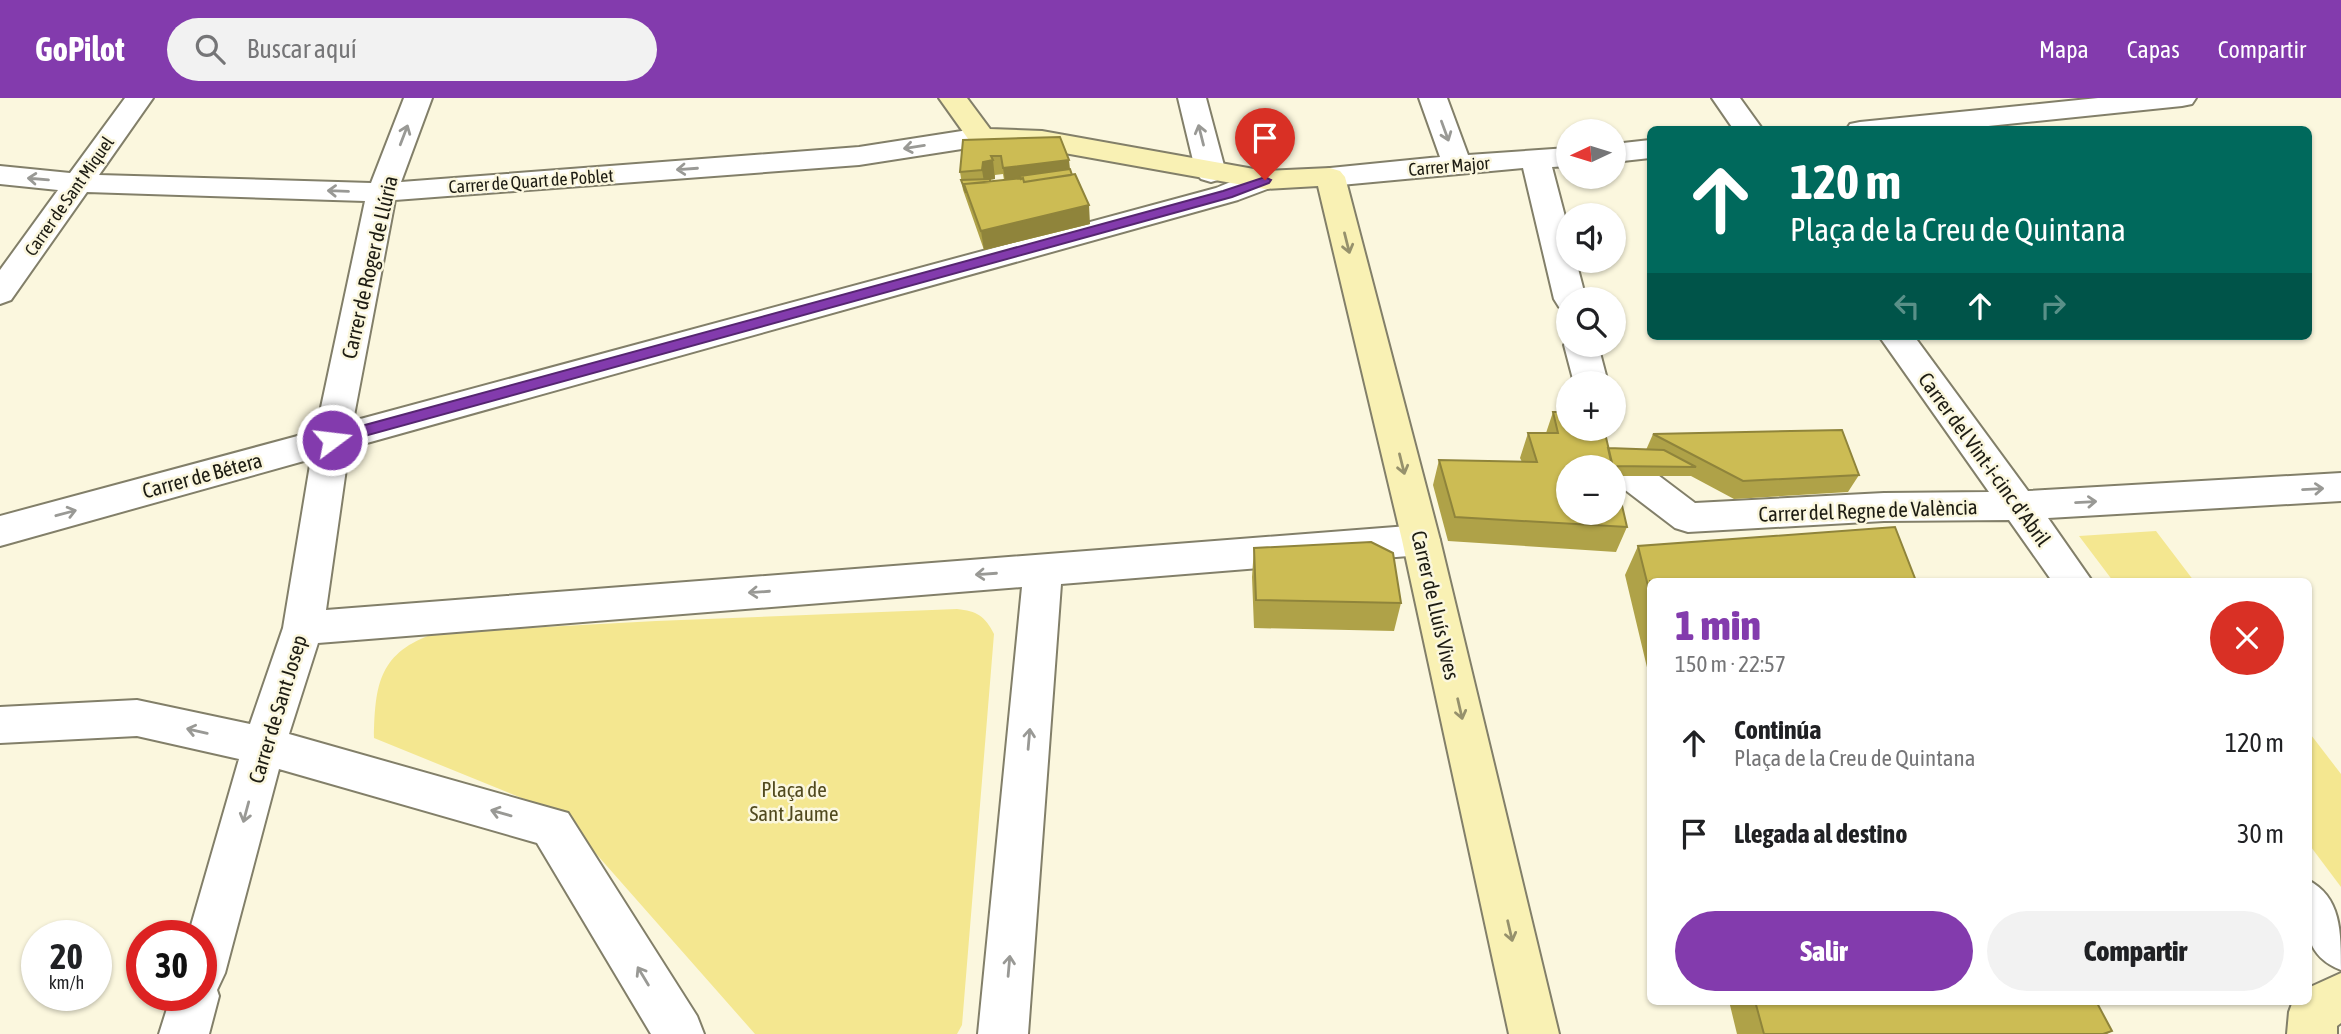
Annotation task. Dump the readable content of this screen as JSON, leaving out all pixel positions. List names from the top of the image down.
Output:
{
  "streets": {
    "street": [
      "Carrer Major",
      "Carrer de Quart de Poblet",
      "Carrer de Sant Miquel",
      "Carrer de Roger de Llúria",
      "Carrer del Vint-i-cinc d'Abril",
      "Carrer de Bétera",
      "Carrer del Regne de València",
      "Carrer de Lluís Vives",
      "Carrer de Sant Josep"
    ]
  },
  "crossings": [
    ["Carrer Major", "Carrer de Quart de Poblet"],
    ["Carrer Major", "Carrer de Lluís Vives"],
    ["Carrer de Quart de Poblet", "Carrer de Sant Miquel"],
    ["Carrer de Quart de Poblet", "Carrer de Roger de Llúria"],
    ["Carrer de Quart de Poblet", "Carrer de Bétera"],
    ["Carrer de Quart de Poblet", "Carrer de Lluís Vives"],
    ["Carrer de Roger de Llúria", "Carrer de Bétera"],
    ["Carrer de Roger de Llúria", "Carrer de Sant Josep"],
    ["Carrer del Vint-i-cinc d'Abril", "Carrer del Regne de València"],
    ["Carrer de Bétera", "Carrer de Sant Josep"]
  ],
  "one_way": [
    "Carrer de Quart de Poblet",
    "Carrer del Regne de València",
    "Carrer de Lluís Vives",
    "Carrer de Sant Josep"
  ],
  "parks": ["Plaça de Sant Jaume"],
  "north": "left",
  "page": {
    "header": "GoPilot",
    "search": "Buscar aquí",
    "nav": ["Mapa", "Capas", "Compartir"],
    "map_buttons": ["+", "−"],
    "turn": ["120 m", "Plaça de la Creu de Quintana"],
    "heading": ["1 min", "150 m · 22:57"],
    "list": [
      {
        "name": "Continúa",
        "note": "Plaça de la Creu de Quintana",
        "value": "120 m"
      },
      {
        "name": "Llegada al destino",
        "value": "30 m"
      }
    ],
    "buttons": ["Salir", "Compartir"],
    "speed": "20 km/h",
    "limit": "30"
  }
}
